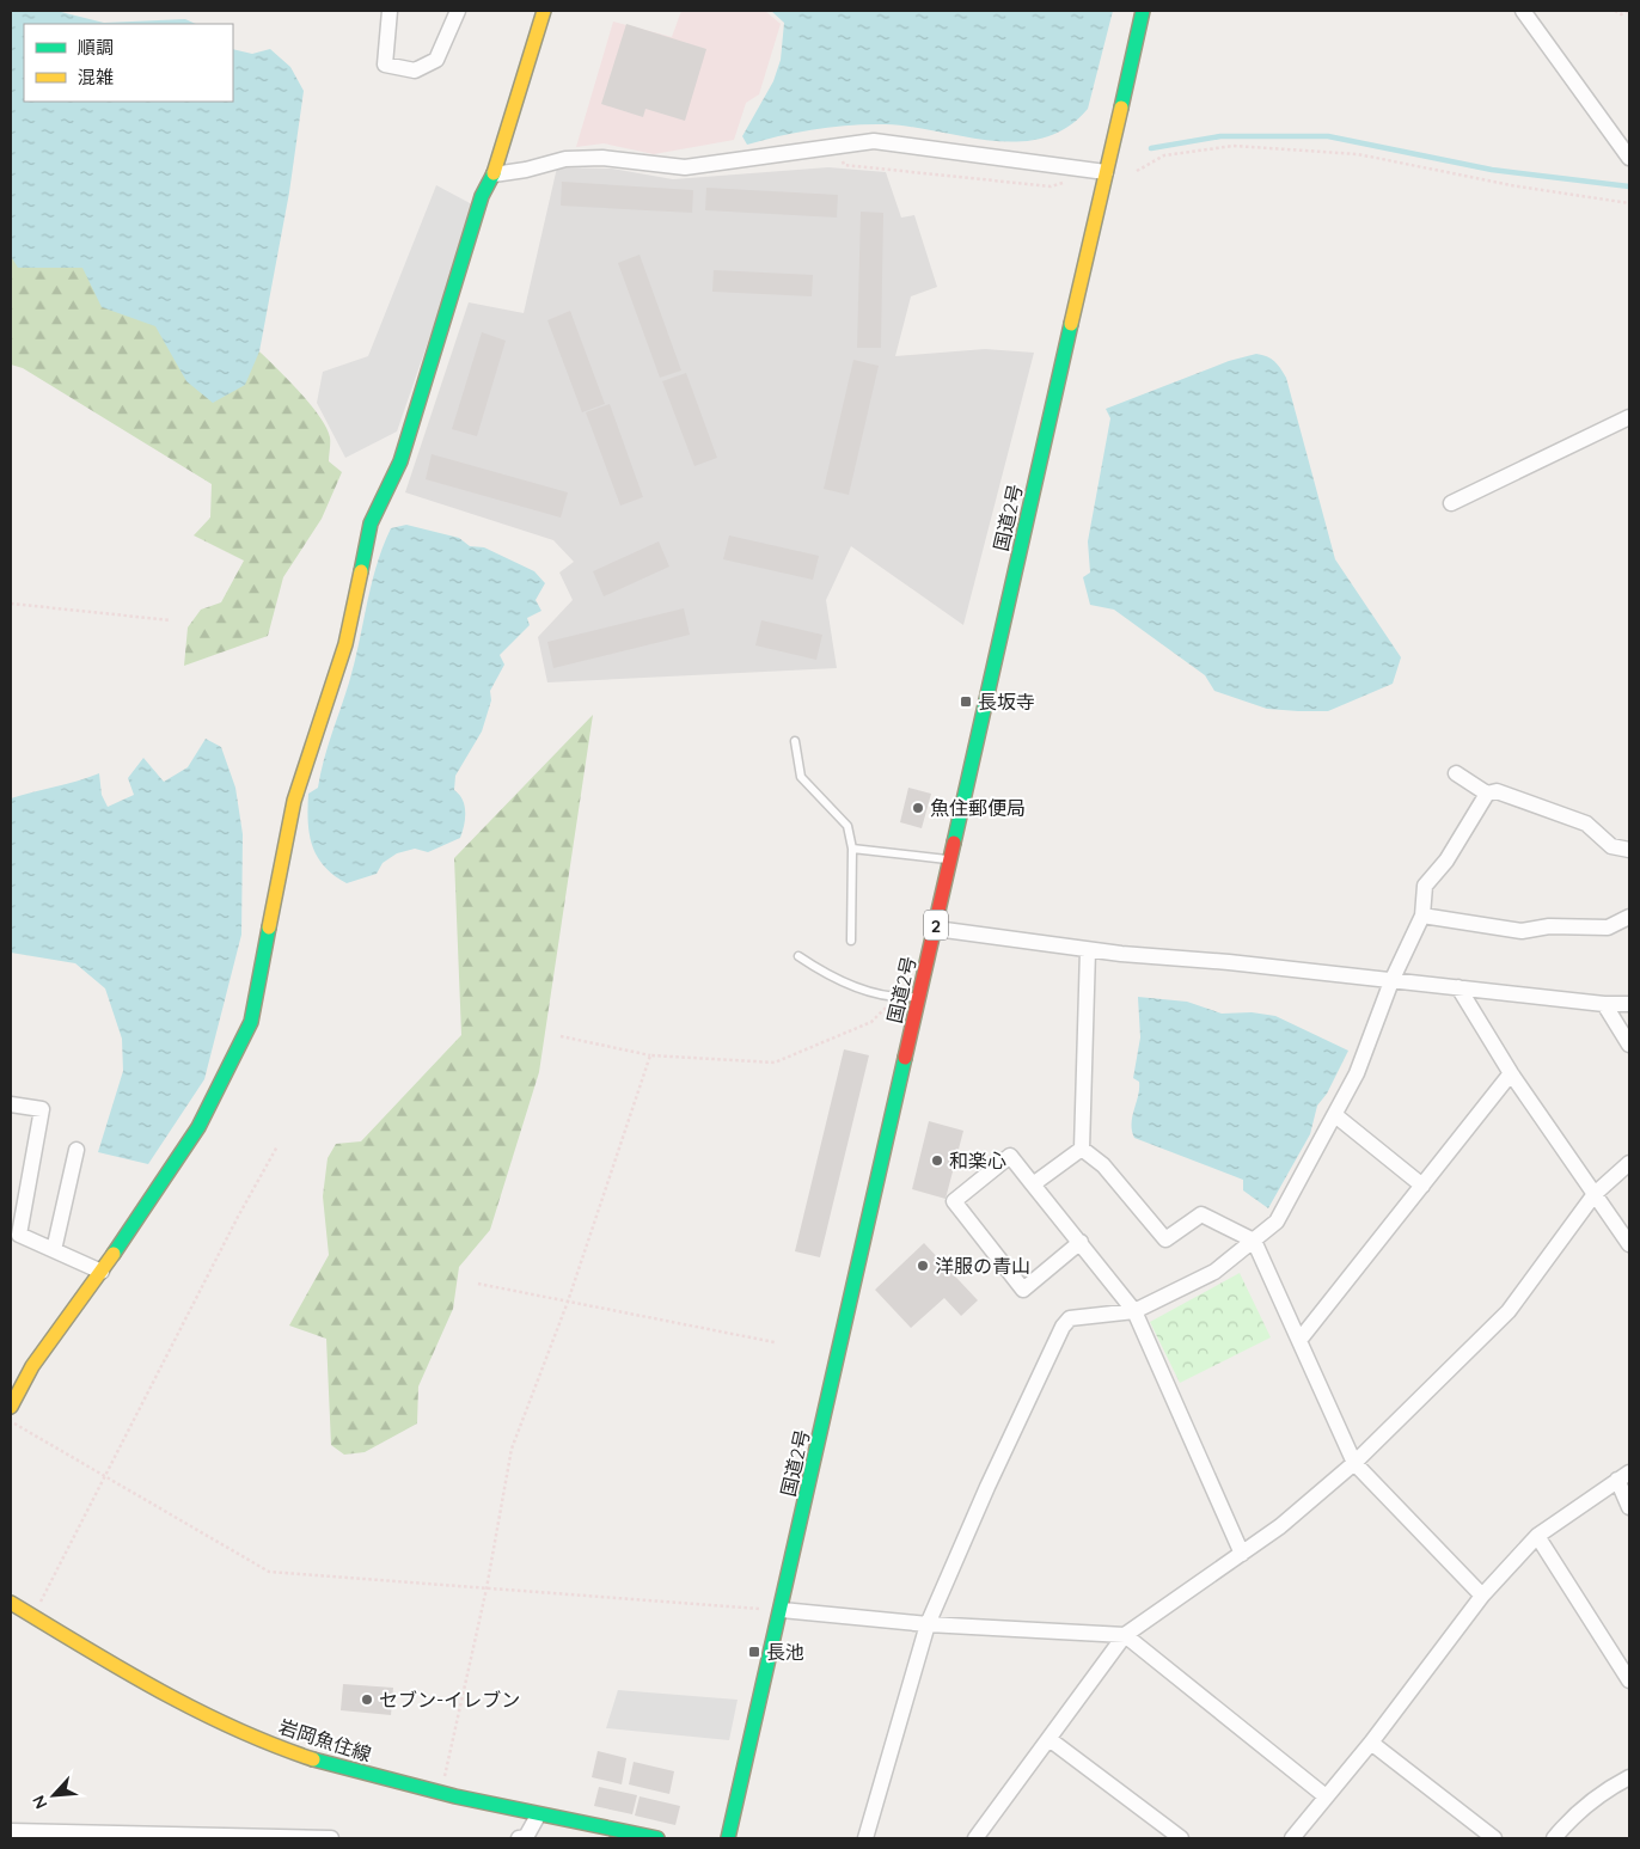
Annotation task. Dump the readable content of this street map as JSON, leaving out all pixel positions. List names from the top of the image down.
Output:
{
  "streets": {
    "main road": ["国道2号", "2", "岩岡魚住線"]
  },
  "places": {
    "transit": ["長坂寺", "長池"],
    "other": [
      "魚住郵便局",
      "和楽心",
      "洋服の青山",
      "セブン-イレブン"
    ]
  },
  "legend": ["順調", "混雑"],
  "north": "bottom left"
}
